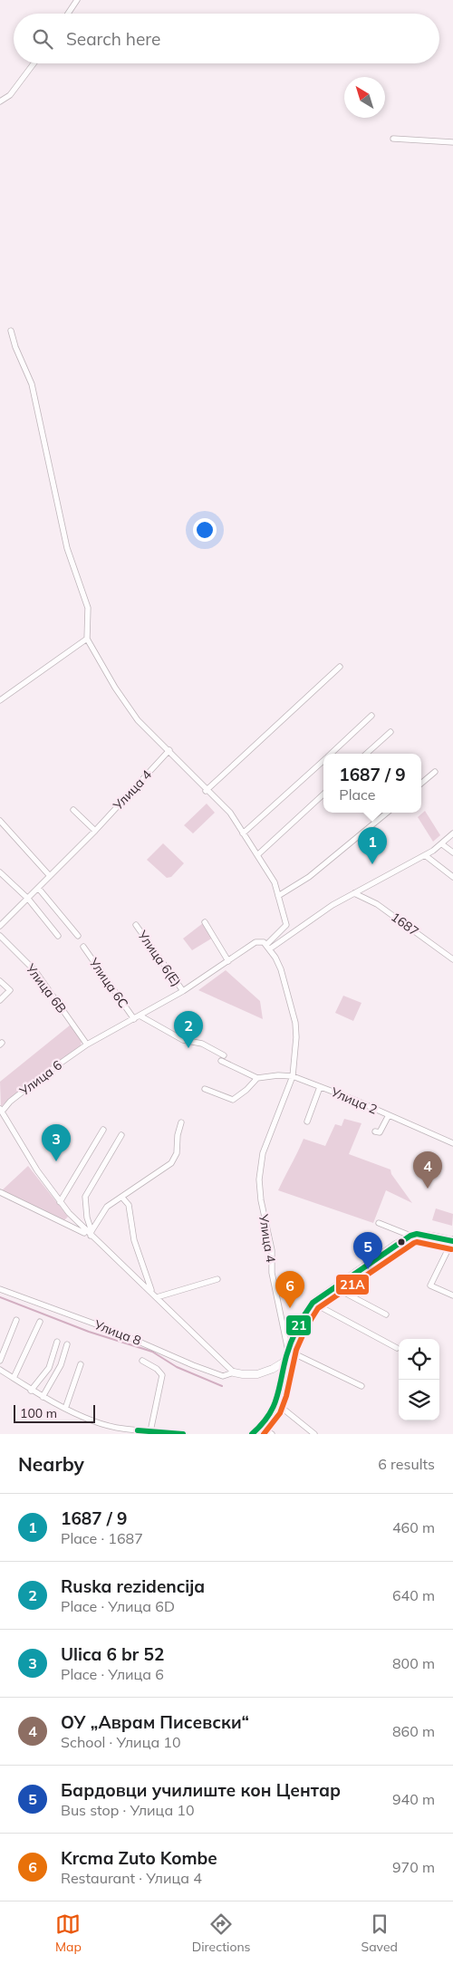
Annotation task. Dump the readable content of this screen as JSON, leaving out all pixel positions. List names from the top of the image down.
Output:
{
  "streets": {
    "street": [
      "Улица 4",
      "1687",
      "Улица 6(E)",
      "Улица 6C",
      "Улица 6B",
      "Улица 6",
      "Улица 2",
      "Улица 8"
    ]
  },
  "crossings": [
    ["Улица 4", "Улица 6"],
    ["Улица 4", "Улица 2"],
    ["Улица 6(E)", "Улица 6"],
    ["Улица 6C", "Улица 6"],
    ["Улица 6B", "Улица 6"],
    ["Улица 6", "Улица 8"]
  ],
  "lines": ["transit line 21", "transit line 21A"],
  "scale_bar": "100 m",
  "north": "top left",
  "page": {
    "search": "Search here",
    "popup": ["1687 / 9", "Place"],
    "pins": [
      "1",
      "2",
      "3",
      "4",
      "5",
      "6"
    ],
    "scale": "100 m",
    "heading": ["Nearby", "6 results"],
    "list": [
      {
        "mark": "1",
        "name": "1687 / 9",
        "note": "Place · 1687",
        "value": "460 m"
      },
      {
        "mark": "2",
        "name": "Ruska rezidencija",
        "note": "Place · Улица 6D",
        "value": "640 m"
      },
      {
        "mark": "3",
        "name": "Ulica 6 br 52",
        "note": "Place · Улица 6",
        "value": "800 m"
      },
      {
        "mark": "4",
        "name": "ОУ „Аврам Писевски“",
        "note": "School · Улица 10",
        "value": "860 m"
      },
      {
        "mark": "5",
        "name": "Бардовци училиште кон Центар",
        "note": "Bus stop · Улица 10",
        "value": "940 m"
      },
      {
        "mark": "6",
        "name": "Krcma Zuto Kombe",
        "note": "Restaurant · Улица 4",
        "value": "970 m"
      }
    ],
    "nav": ["Map", "Directions", "Saved"]
  }
}
